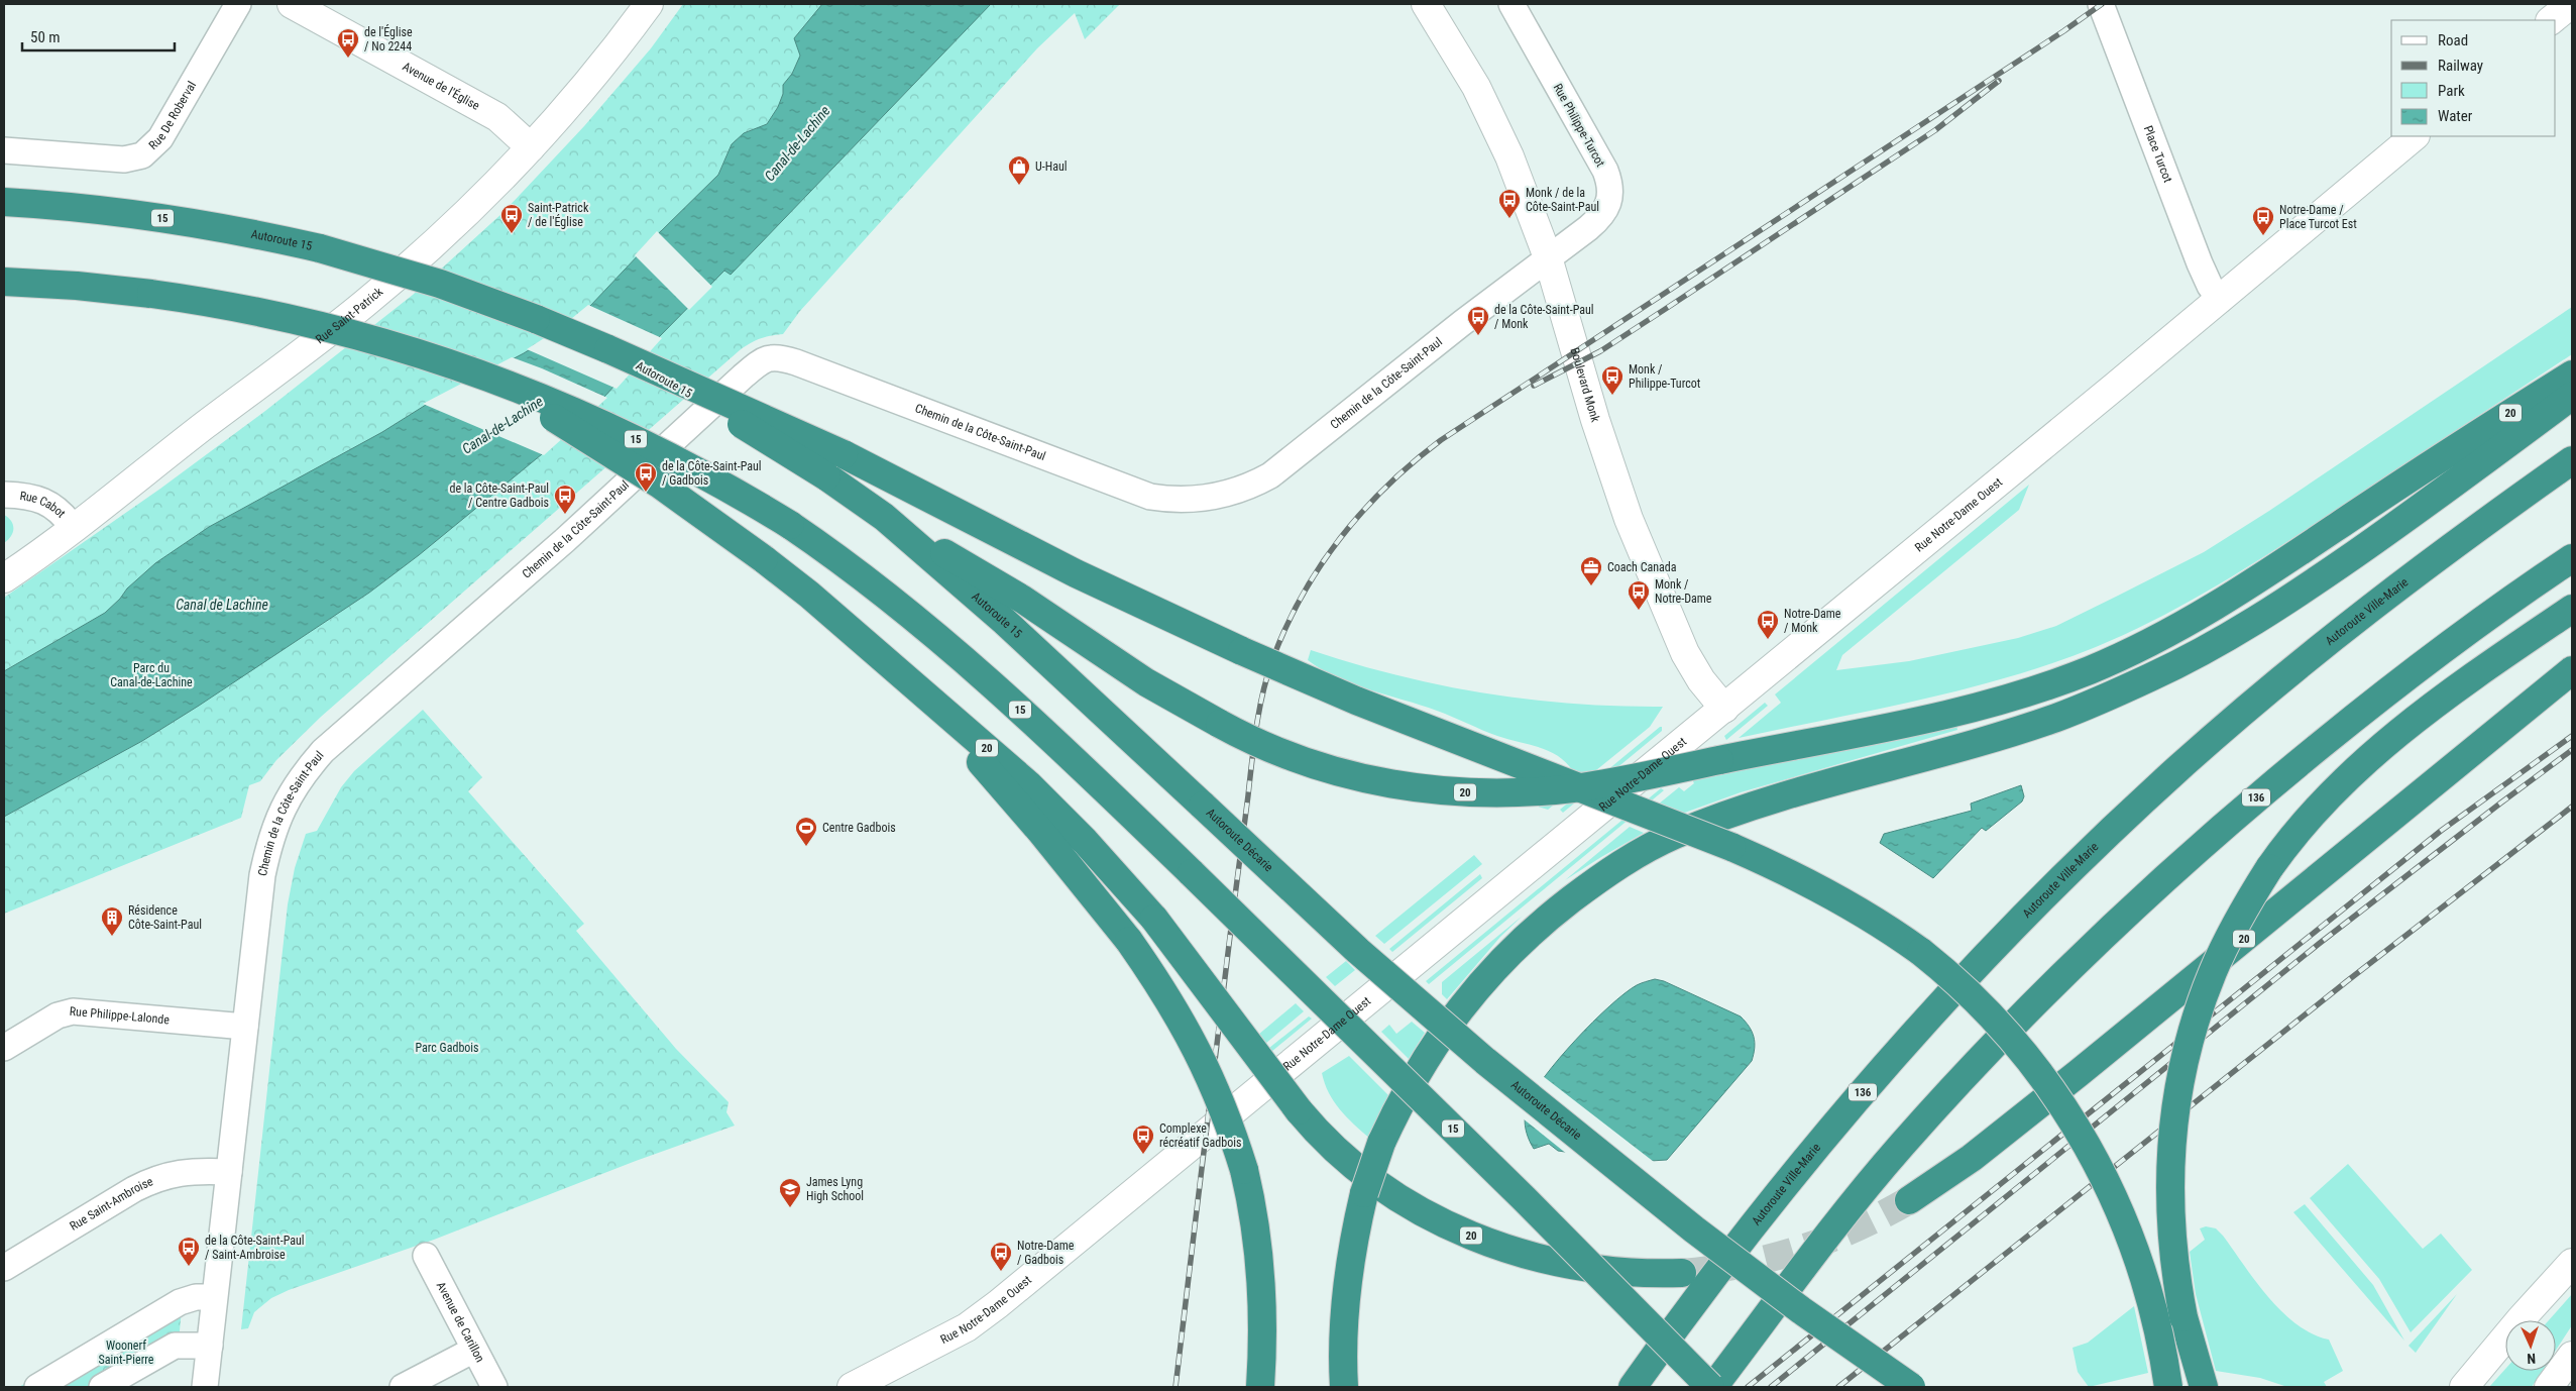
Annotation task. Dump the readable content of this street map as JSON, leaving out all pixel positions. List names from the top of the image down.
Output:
{
  "streets": {
    "highway": [
      "15",
      "Autoroute 15",
      "20",
      "Autoroute Ville-Marie",
      "136",
      "Autoroute Décarie"
    ],
    "main road": [
      "Avenue de l'Église",
      "Rue Saint-Patrick",
      "Boulevard Monk",
      "Rue Notre-Dame Ouest"
    ],
    "street": [
      "Rue De Roberval",
      "Rue Philippe-Turcot",
      "Place Turcot",
      "Chemin de la Côte-Saint-Paul",
      "Rue Cabot",
      "Rue Philippe-Lalonde",
      "Rue Saint-Ambroise",
      "Avenue de Carillon"
    ]
  },
  "crossings": [
    ["Avenue de l'Église", "Rue Saint-Patrick"],
    ["Rue Philippe-Turcot", "Chemin de la Côte-Saint-Paul"],
    ["Rue Philippe-Turcot", "Boulevard Monk"],
    ["Place Turcot", "Rue Notre-Dame Ouest"],
    ["15", "20"],
    ["15", "136"],
    ["Autoroute 15", "20"],
    ["Autoroute 15", "Autoroute Décarie"],
    ["Rue Saint-Patrick", "Rue Cabot"],
    ["Chemin de la Côte-Saint-Paul", "Boulevard Monk"],
    ["Chemin de la Côte-Saint-Paul", "Rue Philippe-Lalonde"],
    ["Chemin de la Côte-Saint-Paul", "Rue Saint-Ambroise"],
    ["Boulevard Monk", "Rue Notre-Dame Ouest"]
  ],
  "water": ["Canal-de-Lachine", "Canal de Lachine"],
  "parks": ["Parc du Canal-de-Lachine", "Parc Gadbois", "Woonerf Saint-Pierre"],
  "places": {
    "bus stop": [
      "de l'Église / No 2244",
      "Monk / de la Côte-Saint-Paul",
      "Saint-Patrick / de l'Église",
      "Notre-Dame / Place Turcot Est",
      "de la Côte-Saint-Paul / Monk",
      "Monk / Philippe-Turcot",
      "de la Côte-Saint-Paul / Gadbois",
      "de la Côte-Saint-Paul / Centre Gadbois",
      "Monk / Notre-Dame",
      "Notre-Dame / Monk",
      "Complexe récréatif Gadbois",
      "de la Côte-Saint-Paul / Saint-Ambroise",
      "Notre-Dame / Gadbois"
    ],
    "shop": ["U-Haul"],
    "office": ["Coach Canada"],
    "sports": ["Centre Gadbois"],
    "building": ["Résidence Côte-Saint-Paul"],
    "school or university": ["James Lyng High School"]
  },
  "legend": [
    "Road",
    "Railway",
    "Park",
    "Water"
  ],
  "scale_bar": "50 m",
  "north": "bottom"
}
